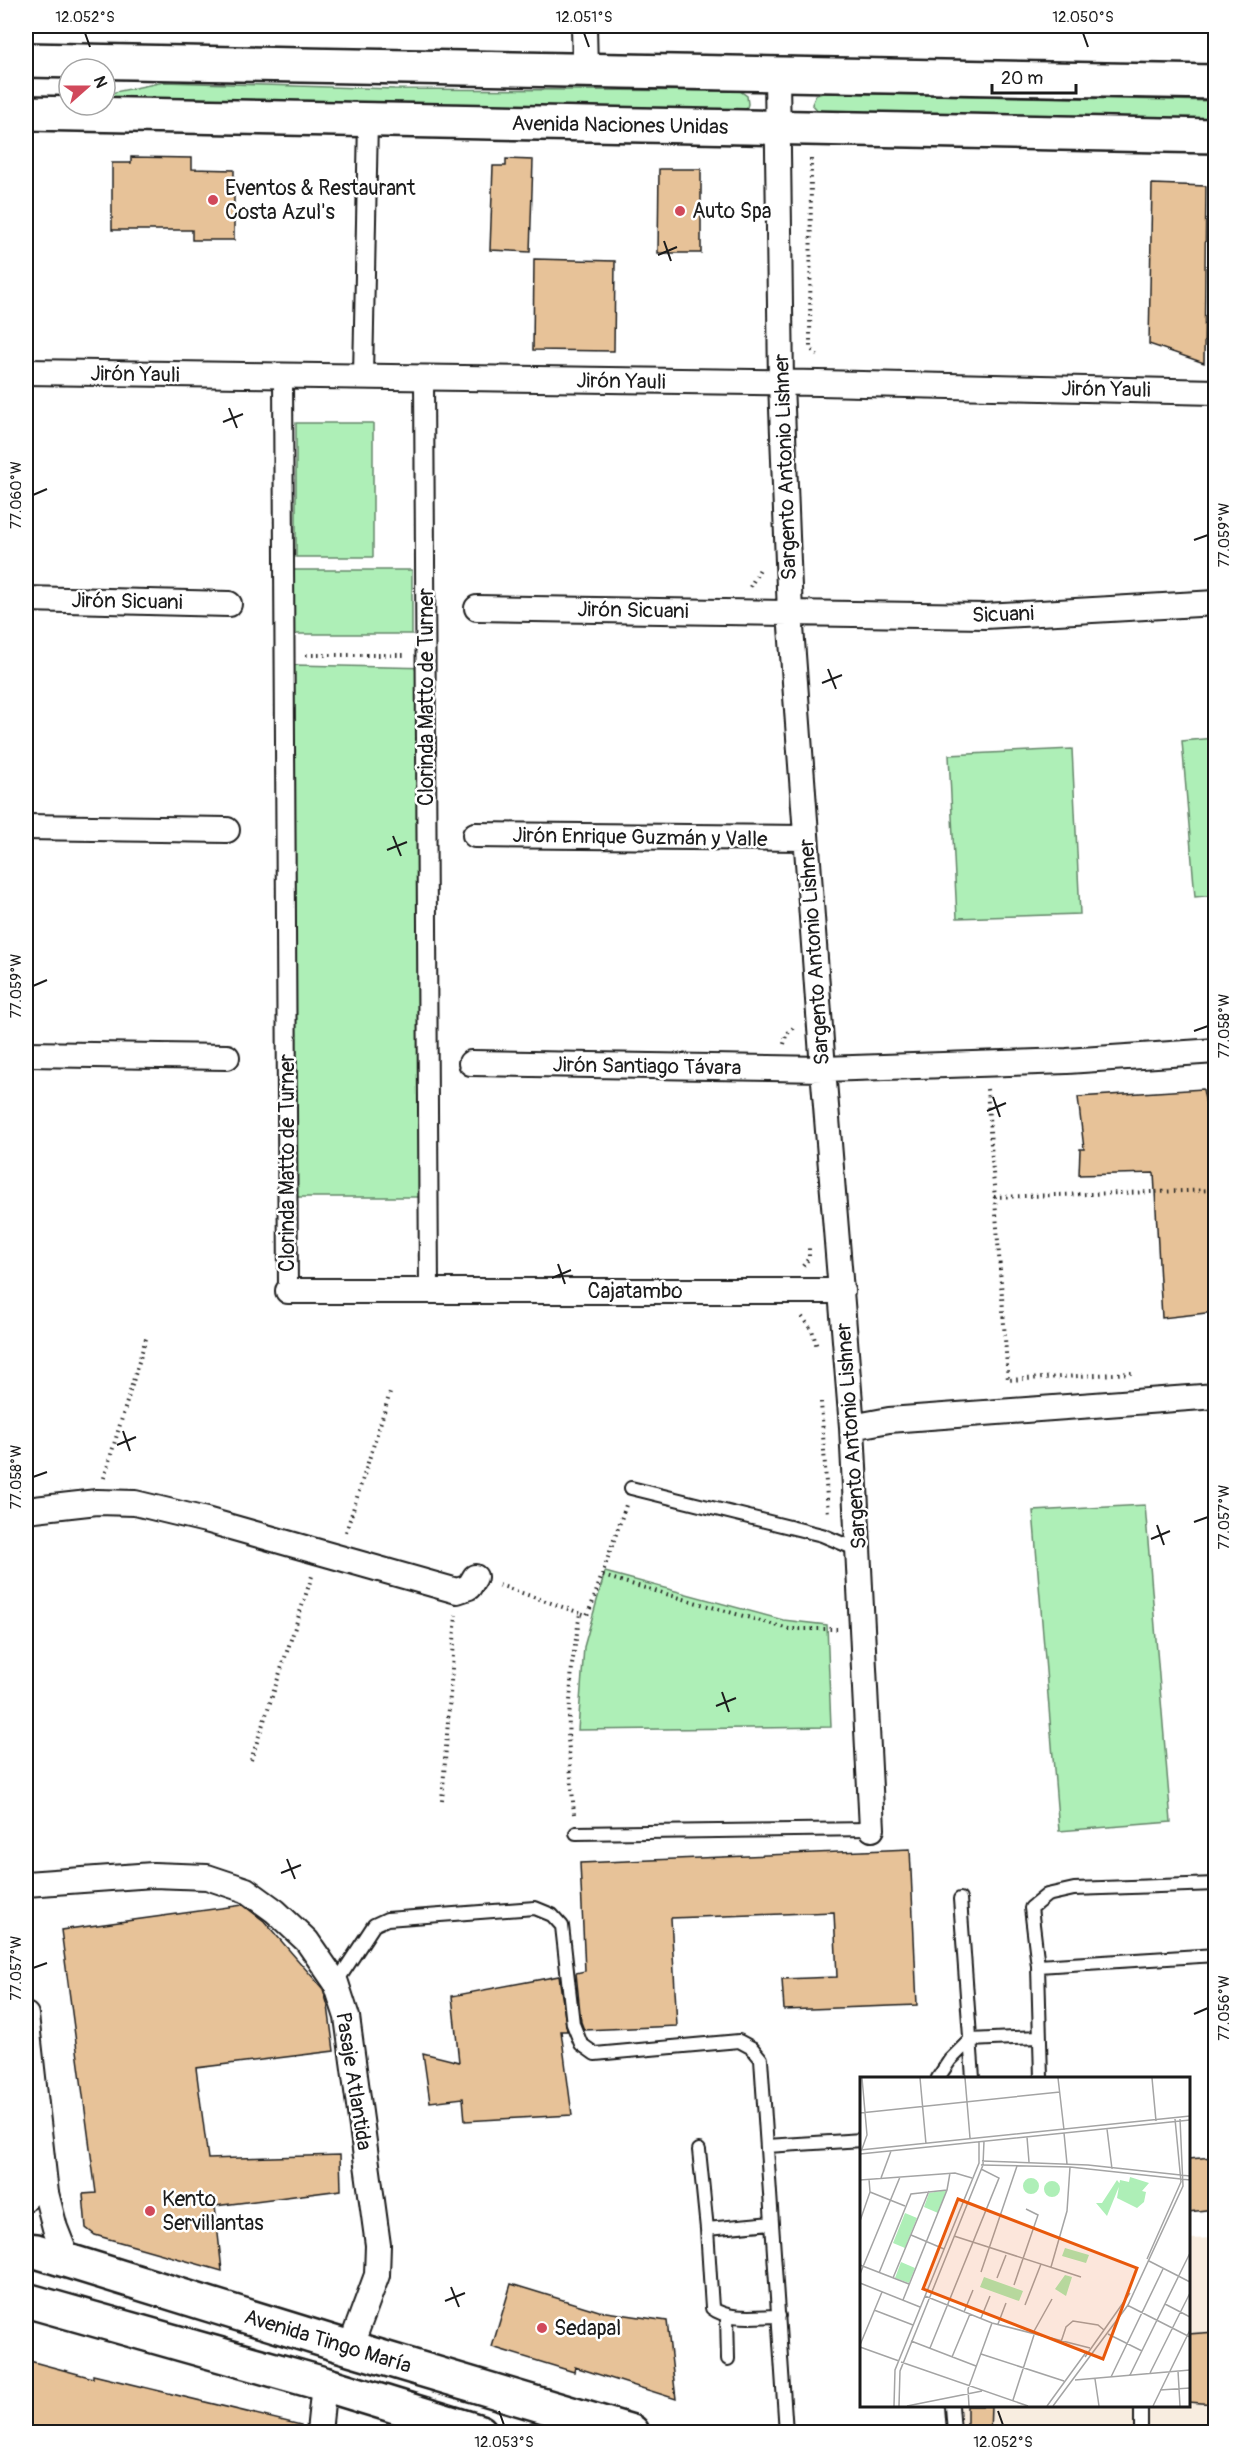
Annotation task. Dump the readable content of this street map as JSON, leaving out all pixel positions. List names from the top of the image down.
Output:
{
  "streets": {
    "main road": ["Avenida Naciones Unidas", "Avenida Tingo María"],
    "street": [
      "Jirón Yauli",
      "Sargento Antonio Lishner",
      "Jirón Sicuani",
      "Sicuani",
      "Clorinda Matto de Turner",
      "Jirón Enrique Guzmán y Valle",
      "Jirón Santiago Távara",
      "Cajatambo",
      "Pasaje Atlantida"
    ]
  },
  "crossings": [
    ["Avenida Naciones Unidas", "Sargento Antonio Lishner"],
    ["Jirón Yauli", "Sargento Antonio Lishner"],
    ["Jirón Yauli", "Clorinda Matto de Turner"],
    ["Sargento Antonio Lishner", "Jirón Sicuani"],
    ["Sargento Antonio Lishner", "Sicuani"],
    ["Sargento Antonio Lishner", "Jirón Enrique Guzmán y Valle"],
    ["Sargento Antonio Lishner", "Jirón Santiago Távara"],
    ["Sargento Antonio Lishner", "Cajatambo"],
    ["Jirón Sicuani", "Sicuani"],
    ["Clorinda Matto de Turner", "Cajatambo"],
    ["Pasaje Atlantida", "Avenida Tingo María"]
  ],
  "places": [
    "Eventos & Restaurant Costa Azul's",
    "Auto Spa",
    "Kento Servillantas",
    "Sedapal"
  ],
  "scale_bar": "20 m",
  "north": "right",
  "coordinates": [
    "12.052°S",
    "12.051°S",
    "12.050°S",
    "77.060°W",
    "77.059°W",
    "77.058°W",
    "77.057°W",
    "77.056°W",
    "12.053°S"
  ]
}
